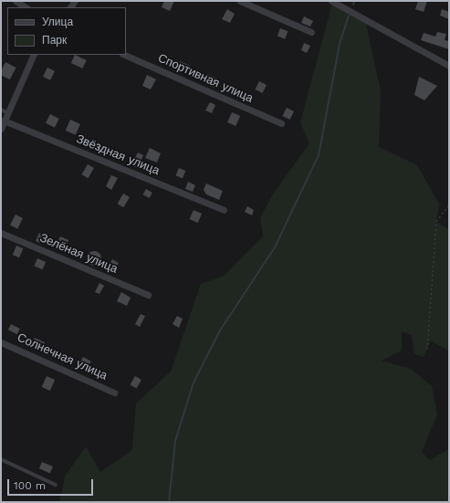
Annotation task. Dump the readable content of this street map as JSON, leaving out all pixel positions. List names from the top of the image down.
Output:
{
  "streets": {
    "street": [
      "Спортивная улица",
      "Звёздная улица",
      "Зелёная улица",
      "Солнечная улица"
    ]
  },
  "legend": ["Улица", "Парк"],
  "scale_bar": "100 m"
}
